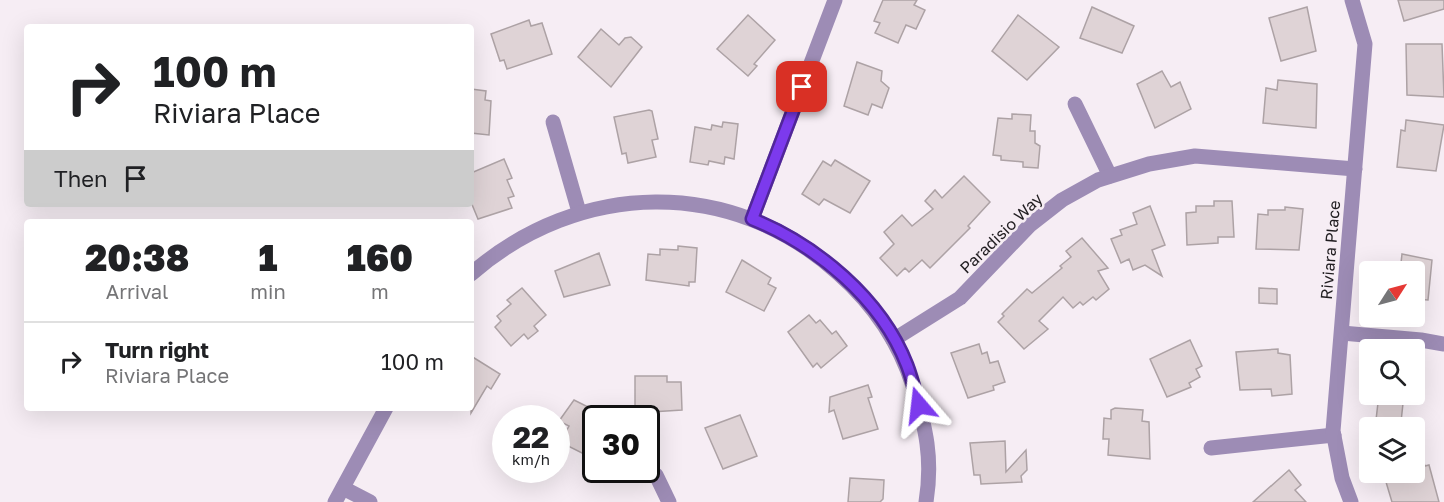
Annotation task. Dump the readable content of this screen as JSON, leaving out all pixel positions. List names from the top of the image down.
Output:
{
  "streets": {
    "street": ["Paradisio Way", "Riviara Place"]
  },
  "crossings": [
    ["Paradisio Way", "Riviara Place"]
  ],
  "north": "top right",
  "page": {
    "turn": ["100 m", "Riviara Place"],
    "then": "Then",
    "eta": [
      "20:38",
      "Arrival",
      "1",
      "min",
      "160",
      "m"
    ],
    "list": [
      {
        "name": "Turn right",
        "note": "Riviara Place",
        "value": "100 m"
      }
    ],
    "speed": "22 km/h",
    "limit": "30"
  }
}
